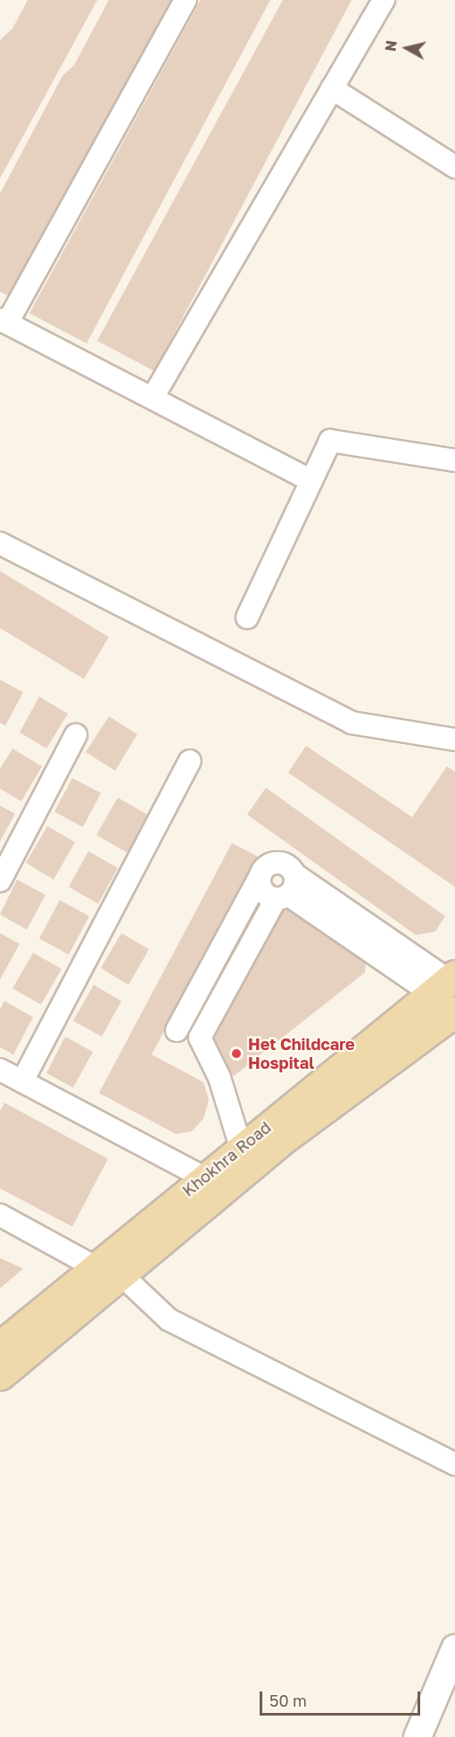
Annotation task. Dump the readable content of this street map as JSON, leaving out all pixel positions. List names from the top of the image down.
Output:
{
  "streets": {
    "main road": ["Khokhra Road"]
  },
  "places": ["Het Childcare Hospital"],
  "scale_bar": "50 m",
  "north": "left"
}
